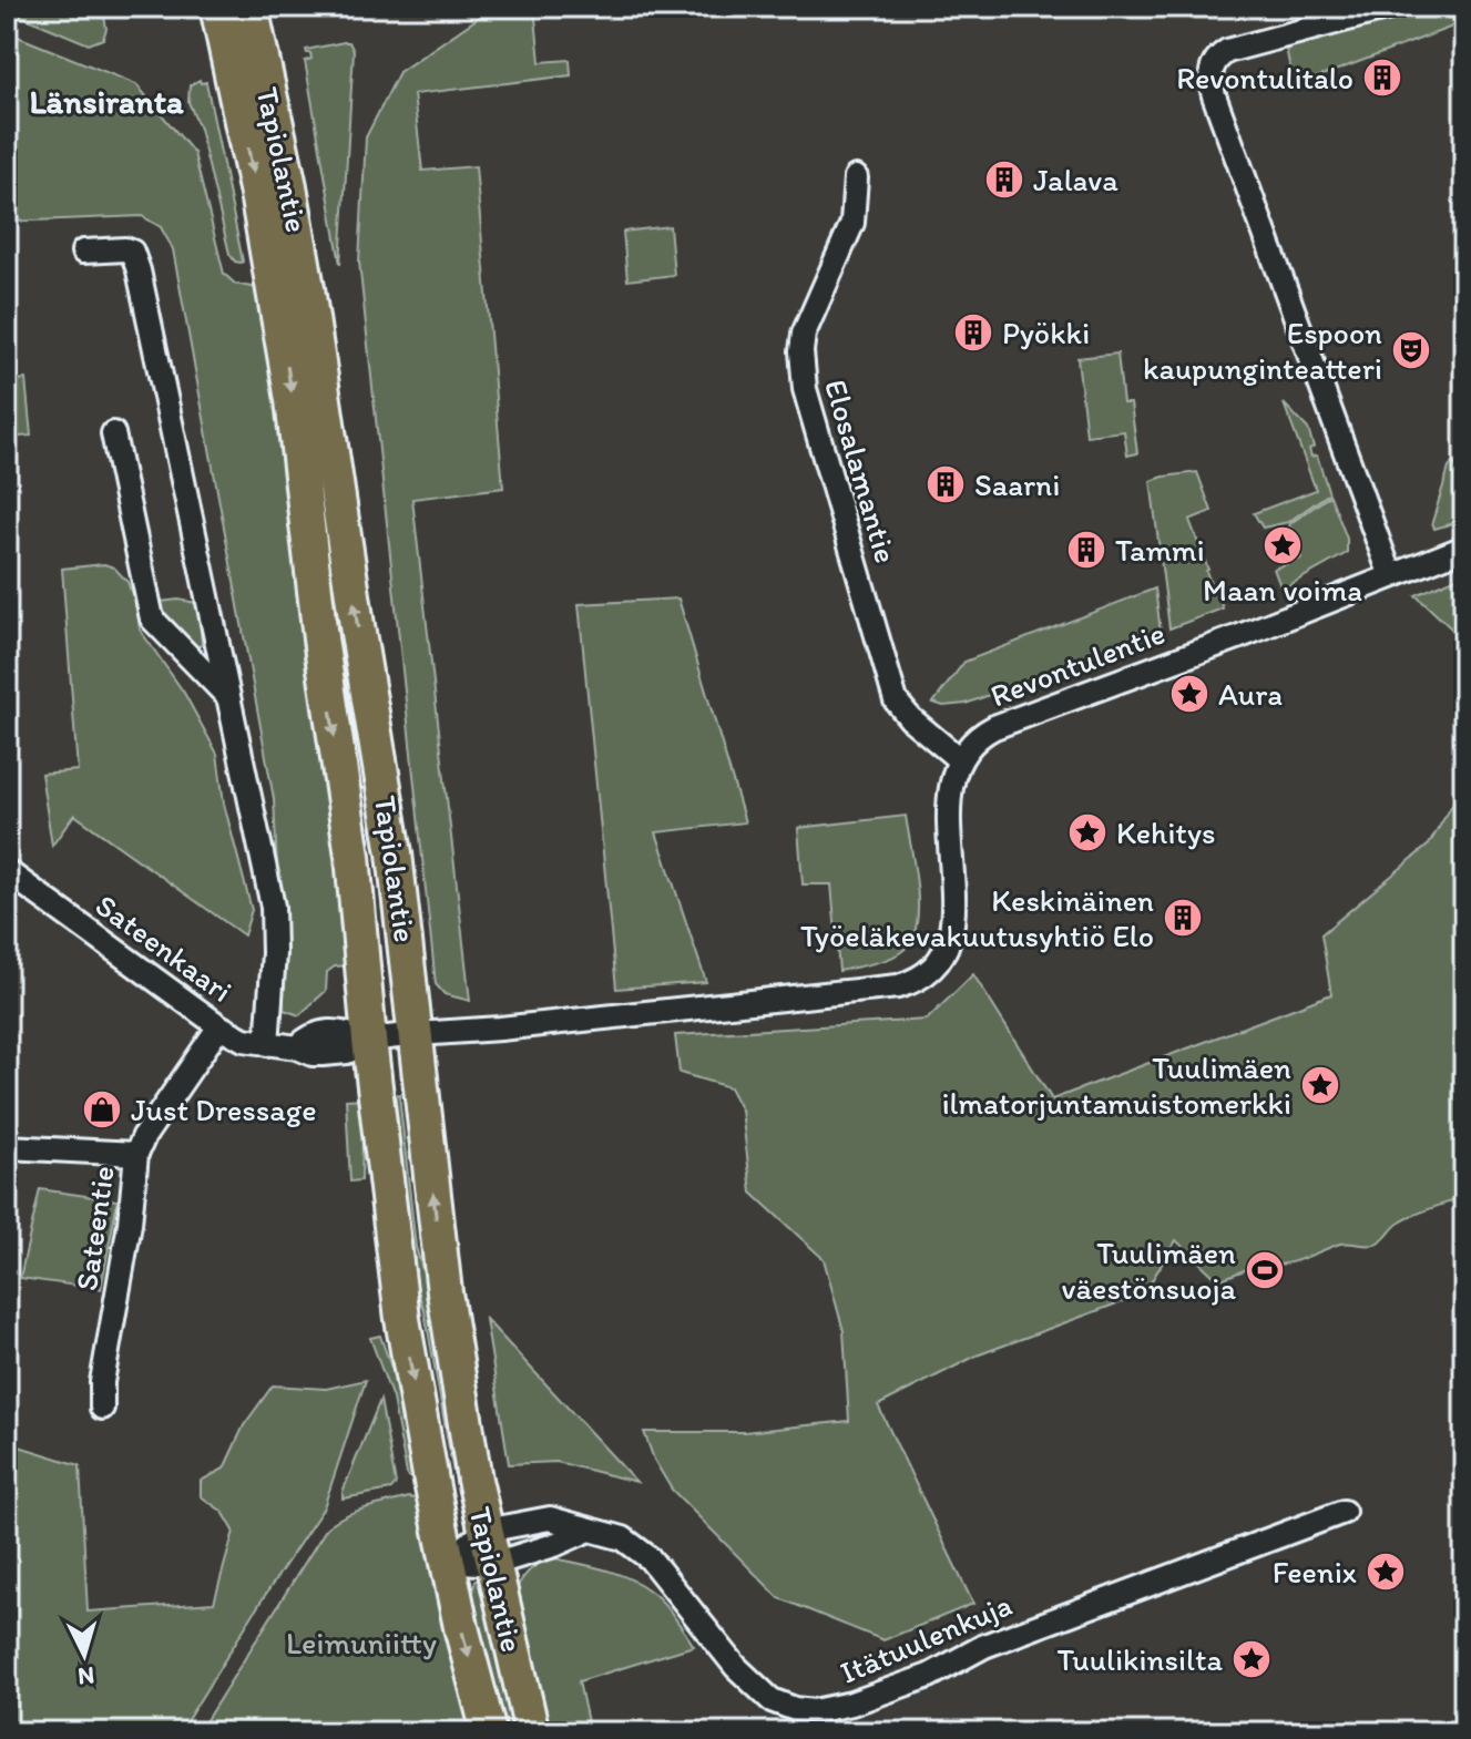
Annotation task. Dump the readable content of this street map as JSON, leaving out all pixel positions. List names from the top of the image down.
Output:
{
  "streets": {
    "main road": ["Tapiolantie"],
    "street": [
      "Elosalamantie",
      "Revontulentie",
      "Sateenkaari",
      "Sateentie",
      "Itätuulenkuja"
    ]
  },
  "crossings": [
    ["Tapiolantie", "Sateenkaari"],
    ["Tapiolantie", "Itätuulenkuja"],
    ["Elosalamantie", "Revontulentie"],
    ["Sateenkaari", "Sateentie"]
  ],
  "districts": ["Länsiranta"],
  "parks": ["Leimuniitty"],
  "places": {
    "building": [
      "Revontulitalo",
      "Jalava",
      "Pyökki",
      "Saarni",
      "Tammi",
      "Keskinäinen Työeläkevakuutusyhtiö Elo"
    ],
    "theatre": ["Espoon kaupunginteatteri"],
    "place": [
      "Maan voima",
      "Aura",
      "Kehitys",
      "Tuulimäen ilmatorjuntamuistomerkki",
      "Feenix",
      "Tuulikinsilta"
    ],
    "shop": ["Just Dressage"],
    "sports": ["Tuulimäen väestönsuoja"]
  },
  "north": "bottom"
}
